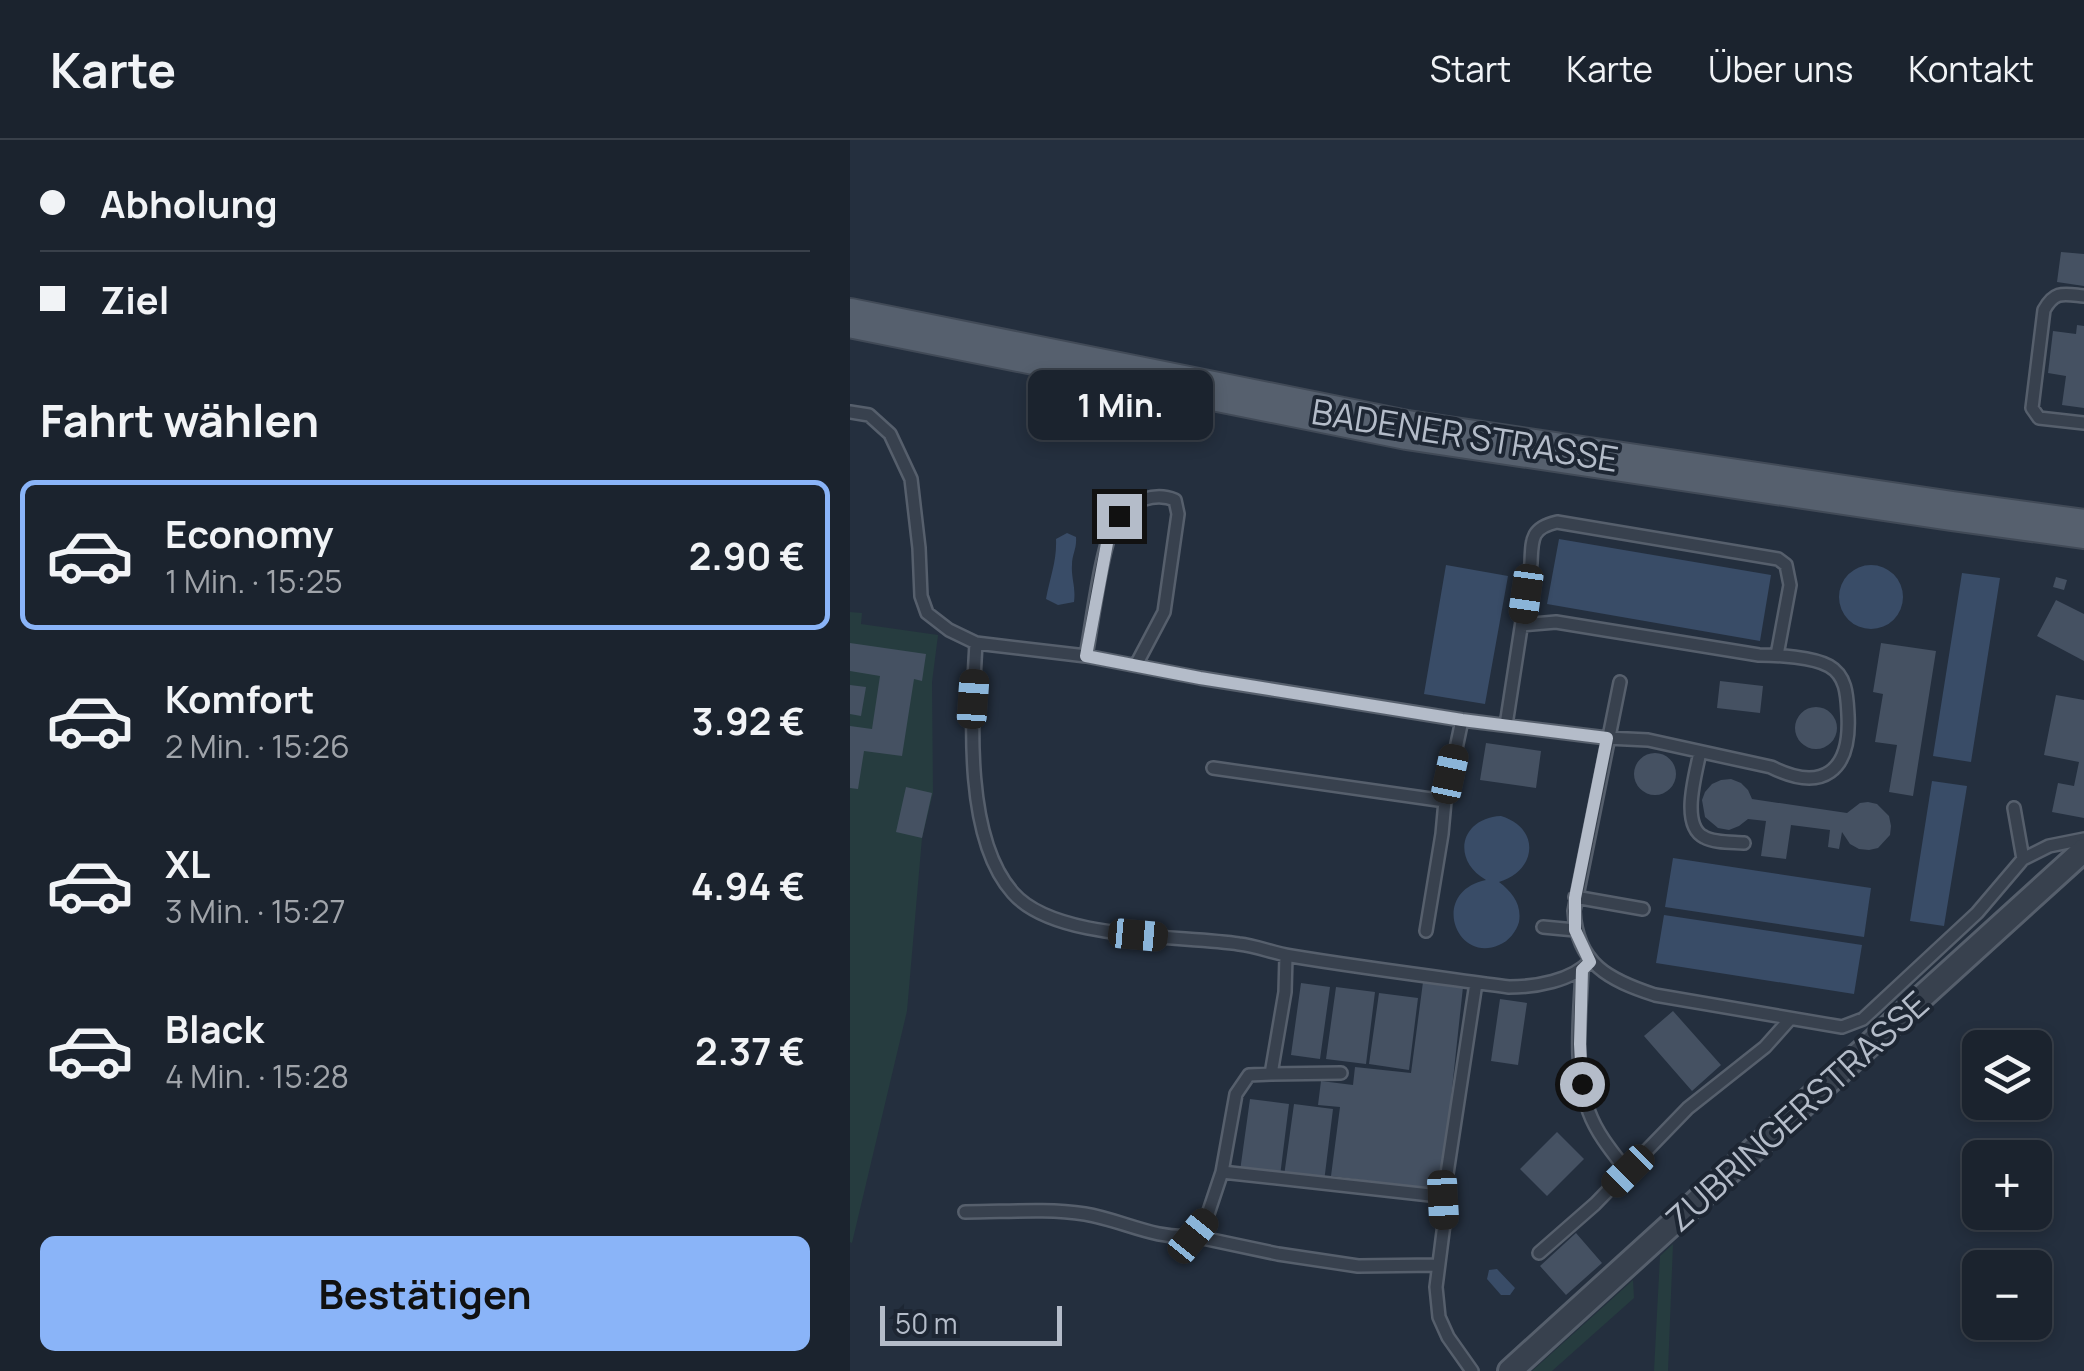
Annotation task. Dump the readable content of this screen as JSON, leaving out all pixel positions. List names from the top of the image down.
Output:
{
  "streets": {
    "main road": ["BADENER STRASSE"],
    "street": ["ZUBRINGERSTRASSE"]
  },
  "scale_bar": "50 m",
  "page": {
    "header": "Karte",
    "nav": [
      "Start",
      "Karte",
      "Über uns",
      "Kontakt"
    ],
    "banner": ["Abholung", "Ziel"],
    "heading": "Fahrt wählen",
    "bubble": "1 Min.",
    "list": [
      {
        "name": "Economy",
        "note": "1 Min. · 15:25",
        "value": "2.90 €"
      },
      {
        "name": "Komfort",
        "note": "2 Min. · 15:26",
        "value": "3.92 €"
      },
      {
        "name": "XL",
        "note": "3 Min. · 15:27",
        "value": "4.94 €"
      },
      {
        "name": "Black",
        "note": "4 Min. · 15:28",
        "value": "2.37 €"
      }
    ],
    "map_buttons": ["+", "−"],
    "buttons": "Bestätigen",
    "scale": "50 m"
  }
}
